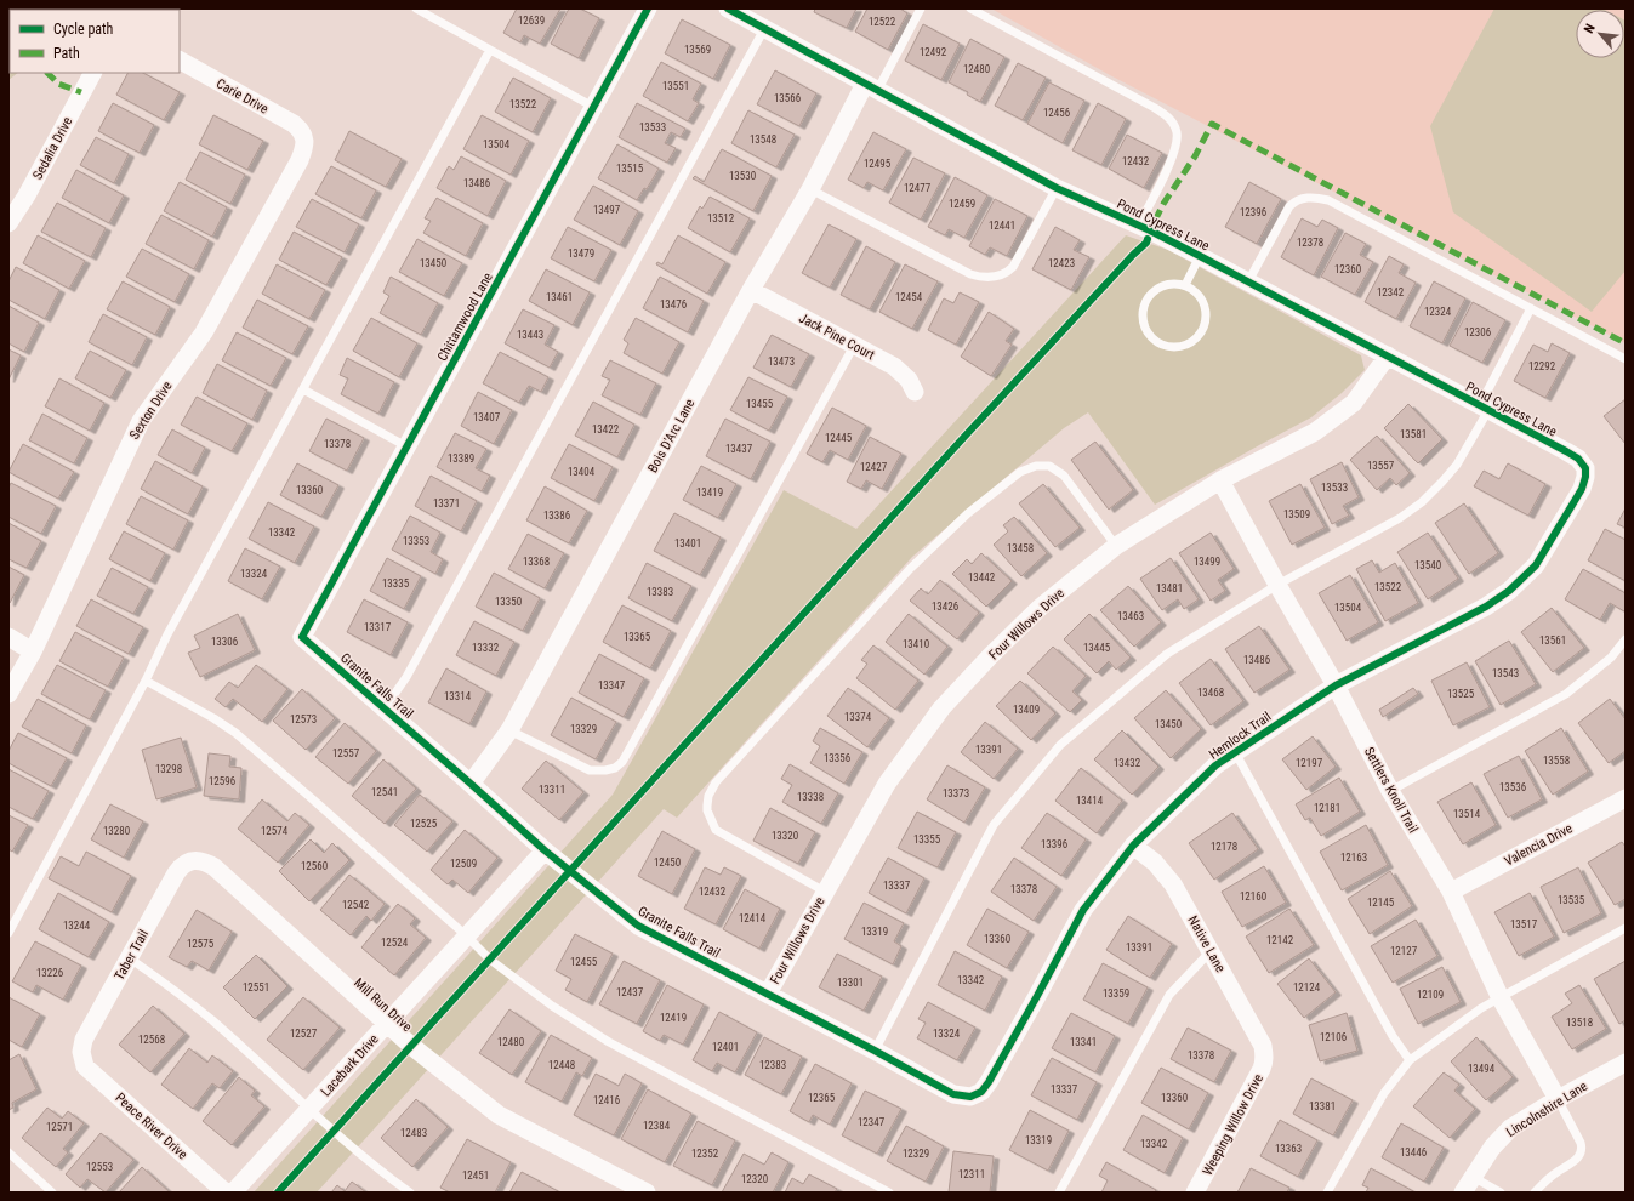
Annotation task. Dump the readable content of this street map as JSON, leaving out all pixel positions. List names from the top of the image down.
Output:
{
  "streets": {
    "street": [
      "Carie Drive",
      "Sedalia Drive",
      "Pond Cypress Lane",
      "Chittamwood Lane",
      "Jack Pine Court",
      "Sexton Drive",
      "Bois D'Arc Lane",
      "Four Willows Drive",
      "Granite Falls Trail",
      "Hemlock Trail",
      "Settlers Knoll Trail",
      "Valencia Drive",
      "Native Lane",
      "Taber Trail",
      "Mill Run Drive",
      "Lacebark Drive",
      "Lincolnshire Lane",
      "Weeping Willow Drive",
      "Peace River Drive"
    ]
  },
  "crossings": [
    ["Carie Drive", "Sexton Drive"],
    ["Pond Cypress Lane", "Bois D'Arc Lane"],
    ["Pond Cypress Lane", "Four Willows Drive"],
    ["Pond Cypress Lane", "Hemlock Trail"],
    ["Chittamwood Lane", "Granite Falls Trail"],
    ["Jack Pine Court", "Bois D'Arc Lane"],
    ["Bois D'Arc Lane", "Granite Falls Trail"],
    ["Four Willows Drive", "Granite Falls Trail"],
    ["Four Willows Drive", "Settlers Knoll Trail"],
    ["Granite Falls Trail", "Hemlock Trail"],
    ["Granite Falls Trail", "Lacebark Drive"],
    ["Hemlock Trail", "Settlers Knoll Trail"],
    ["Hemlock Trail", "Native Lane"],
    ["Settlers Knoll Trail", "Valencia Drive"],
    ["Settlers Knoll Trail", "Lincolnshire Lane"],
    ["Native Lane", "Weeping Willow Drive"],
    ["Taber Trail", "Mill Run Drive"],
    ["Taber Trail", "Peace River Drive"],
    ["Mill Run Drive", "Lacebark Drive"]
  ],
  "house_numbers": [
    "12639",
    "12522",
    "13569",
    "12492",
    "12480",
    "13551",
    "13566",
    "13522",
    "12456",
    "13533",
    "13548",
    "13504",
    "12432",
    "12495",
    "13515",
    "13530",
    "13486",
    "12477",
    "12459",
    "13497",
    "12396",
    "13512",
    "12441",
    "12378",
    "13479",
    "13450",
    "12423",
    "12360",
    "12342",
    "13461",
    "12454",
    "13476",
    "12324",
    "12306",
    "13443",
    "13473",
    "12292",
    "13455",
    "13407",
    "13422",
    "13581",
    "12445",
    "13378",
    "13437",
    "13389",
    "13557",
    "12427",
    "13404",
    "13533",
    "13360",
    "13419",
    "13371",
    "13509",
    "13386",
    "13342",
    "13353",
    "13401",
    "13458",
    "13368",
    "13499",
    "13540",
    "13324",
    "13442",
    "13335",
    "13522",
    "13481",
    "13383",
    "13350",
    "13426",
    "13504",
    "13463",
    "13317",
    "13365",
    "13561",
    "13306",
    "13410",
    "13332",
    "13445",
    "13486",
    "13543",
    "13347",
    "13468",
    "13525",
    "13314",
    "13409",
    "13374",
    "12573",
    "13450",
    "13329",
    "13391",
    "12557",
    "13356",
    "13558",
    "13432",
    "12197",
    "13298",
    "12596",
    "13536",
    "13311",
    "12541",
    "13373",
    "13338",
    "13414",
    "12181",
    "13514",
    "12525",
    "13280",
    "12574",
    "13320",
    "13355",
    "13396",
    "12178",
    "12163",
    "12450",
    "12509",
    "12560",
    "13337",
    "13378",
    "12432",
    "12160",
    "13535",
    "12145",
    "12542",
    "12414",
    "13517",
    "13244",
    "13319",
    "13360",
    "12142",
    "12524",
    "12575",
    "13391",
    "12127",
    "12455",
    "13226",
    "13342",
    "13301",
    "12551",
    "12124",
    "12437",
    "13359",
    "12109",
    "12419",
    "13518",
    "12527",
    "13324",
    "12106",
    "12568",
    "12480",
    "13341",
    "12401",
    "13378",
    "12448",
    "12383",
    "13494",
    "13337",
    "12365",
    "13360",
    "12416",
    "13381",
    "12347",
    "12384",
    "12571",
    "12483",
    "13319",
    "13342",
    "13363",
    "13446",
    "12352",
    "12329",
    "12553",
    "12311",
    "12451",
    "12320"
  ],
  "legend": ["Cycle path", "Path"],
  "north": "top left"
}
